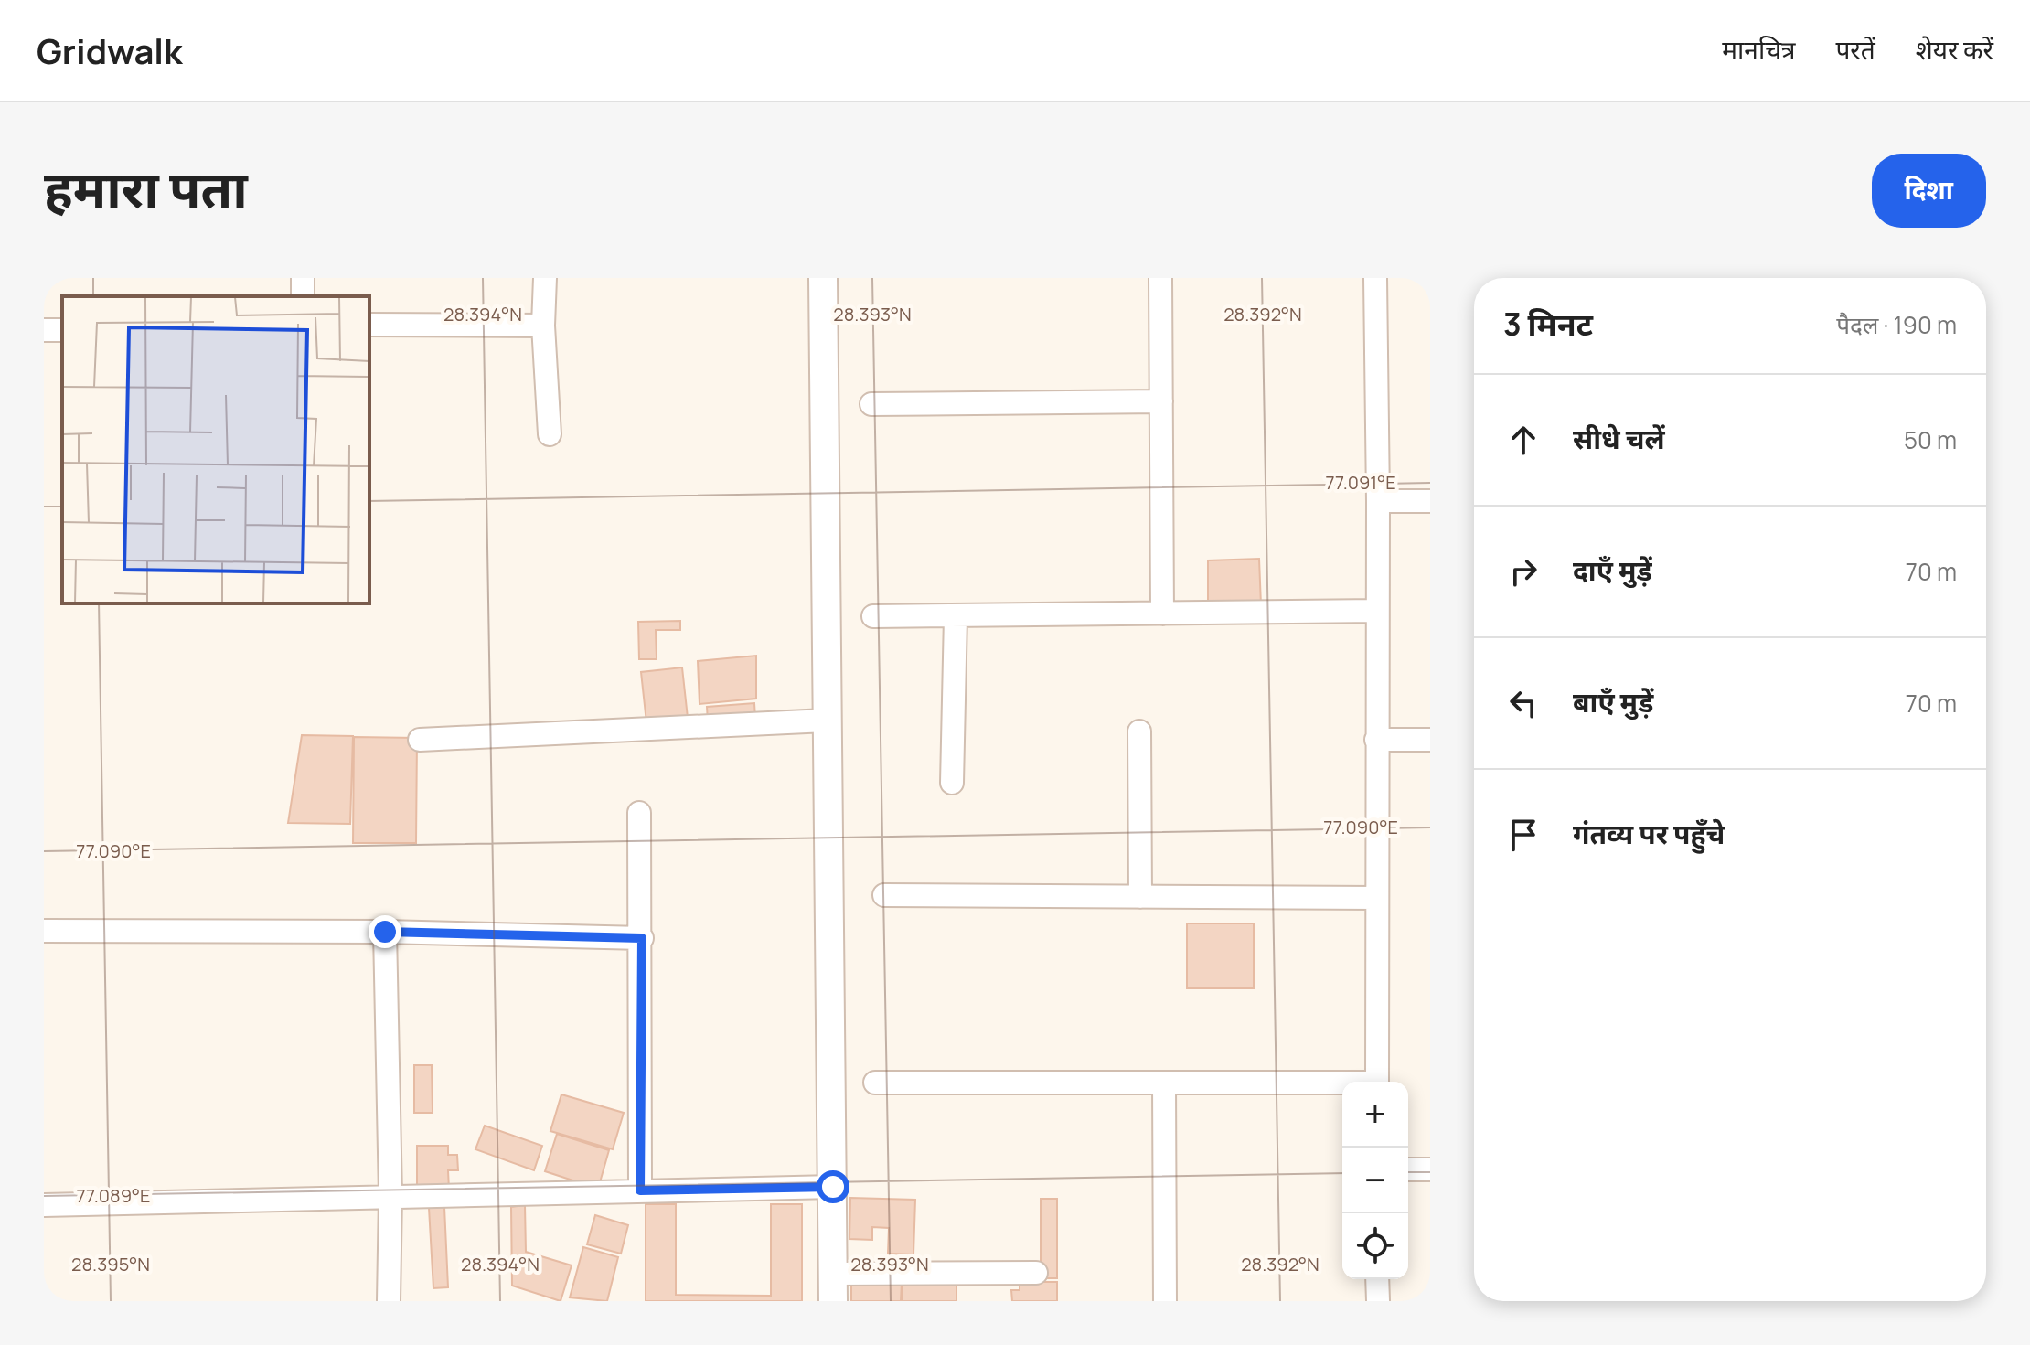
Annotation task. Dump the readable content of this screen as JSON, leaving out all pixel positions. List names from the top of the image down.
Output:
{
  "page": {
    "header": "Gridwalk",
    "nav": ["मानचित्र", "परतें", "शेयर करें"],
    "title": "हमारा पता",
    "buttons": "दिशा",
    "heading": ["3 मिनट", "पैदल · 190 m"],
    "list": [
      ["सीधे चलें", "50 m"],
      ["दाएँ मुड़ें", "70 m"],
      ["बाएँ मुड़ें", "70 m"],
      "गंतव्य पर पहुँचे"
    ],
    "map_buttons": ["+", "−"]
  },
  "coordinates": [
    "28.394°N",
    "28.393°N",
    "28.392°N",
    "77.091°E",
    "77.090°E",
    "77.089°E",
    "28.395°N"
  ]
}
